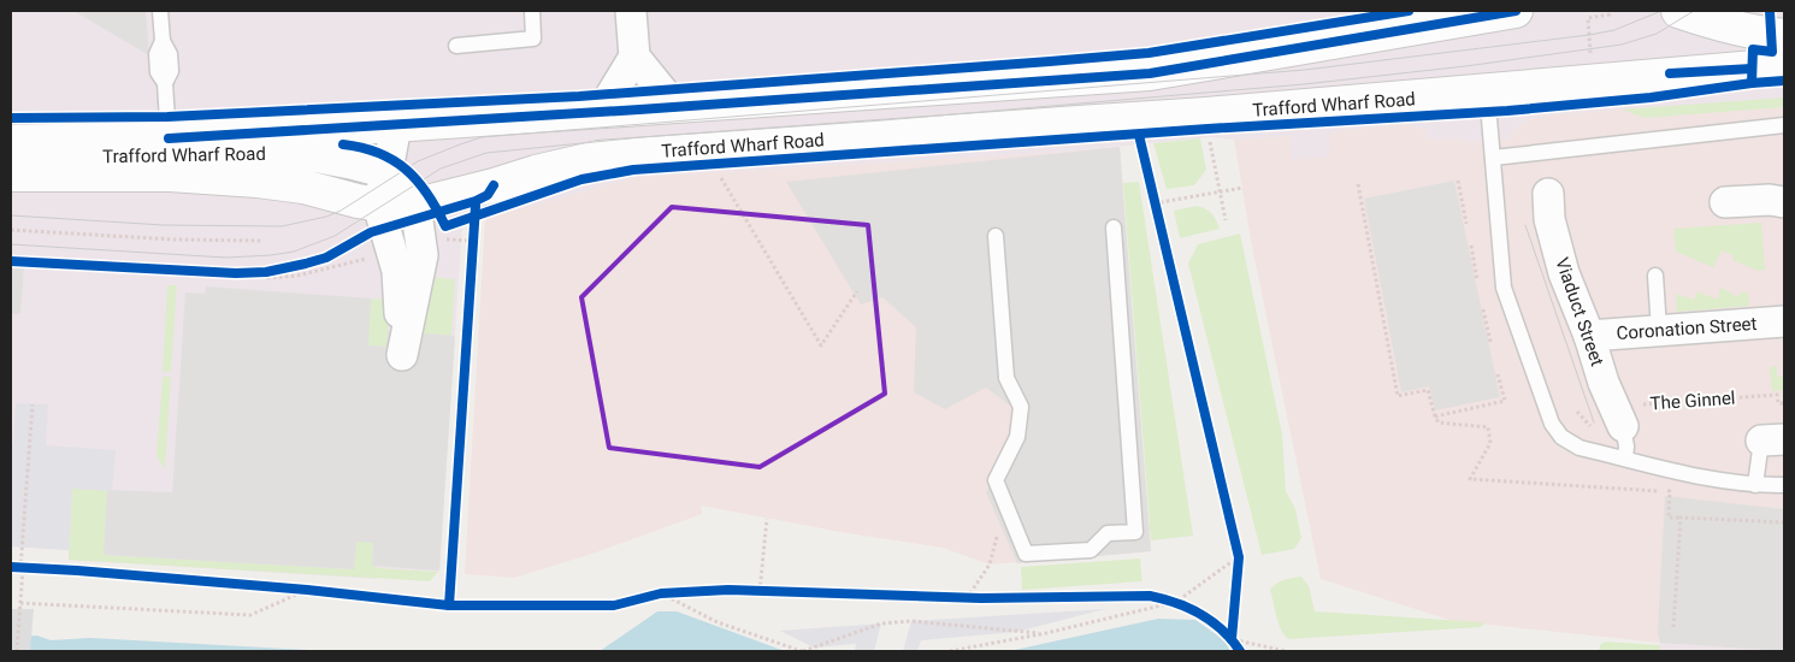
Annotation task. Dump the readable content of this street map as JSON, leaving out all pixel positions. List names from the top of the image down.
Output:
{
  "streets": {
    "street": ["Trafford Wharf Road", "Viaduct Street", "Coronation Street"],
    "path": ["The Ginnel"]
  },
  "crossings": [
    ["Viaduct Street", "Coronation Street"],
    ["Viaduct Street", "The Ginnel"]
  ]
}
